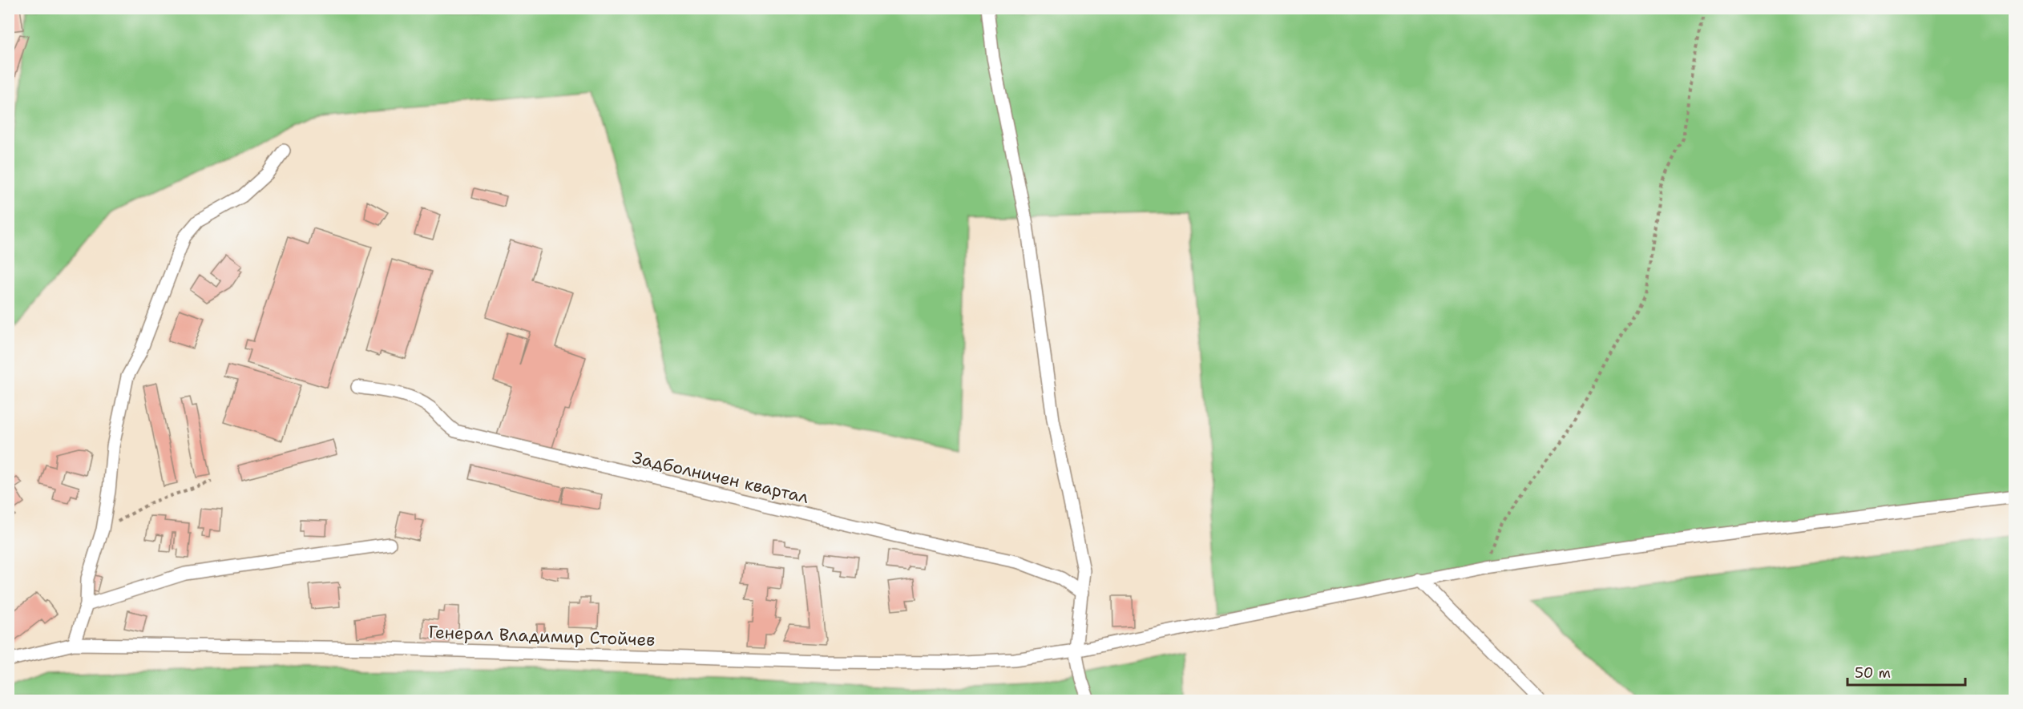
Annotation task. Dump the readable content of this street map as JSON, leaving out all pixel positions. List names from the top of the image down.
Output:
{
  "streets": {
    "street": ["Задболничен квартал", "Генерал Владимир Стойчев"]
  },
  "scale_bar": "50 m"
}
